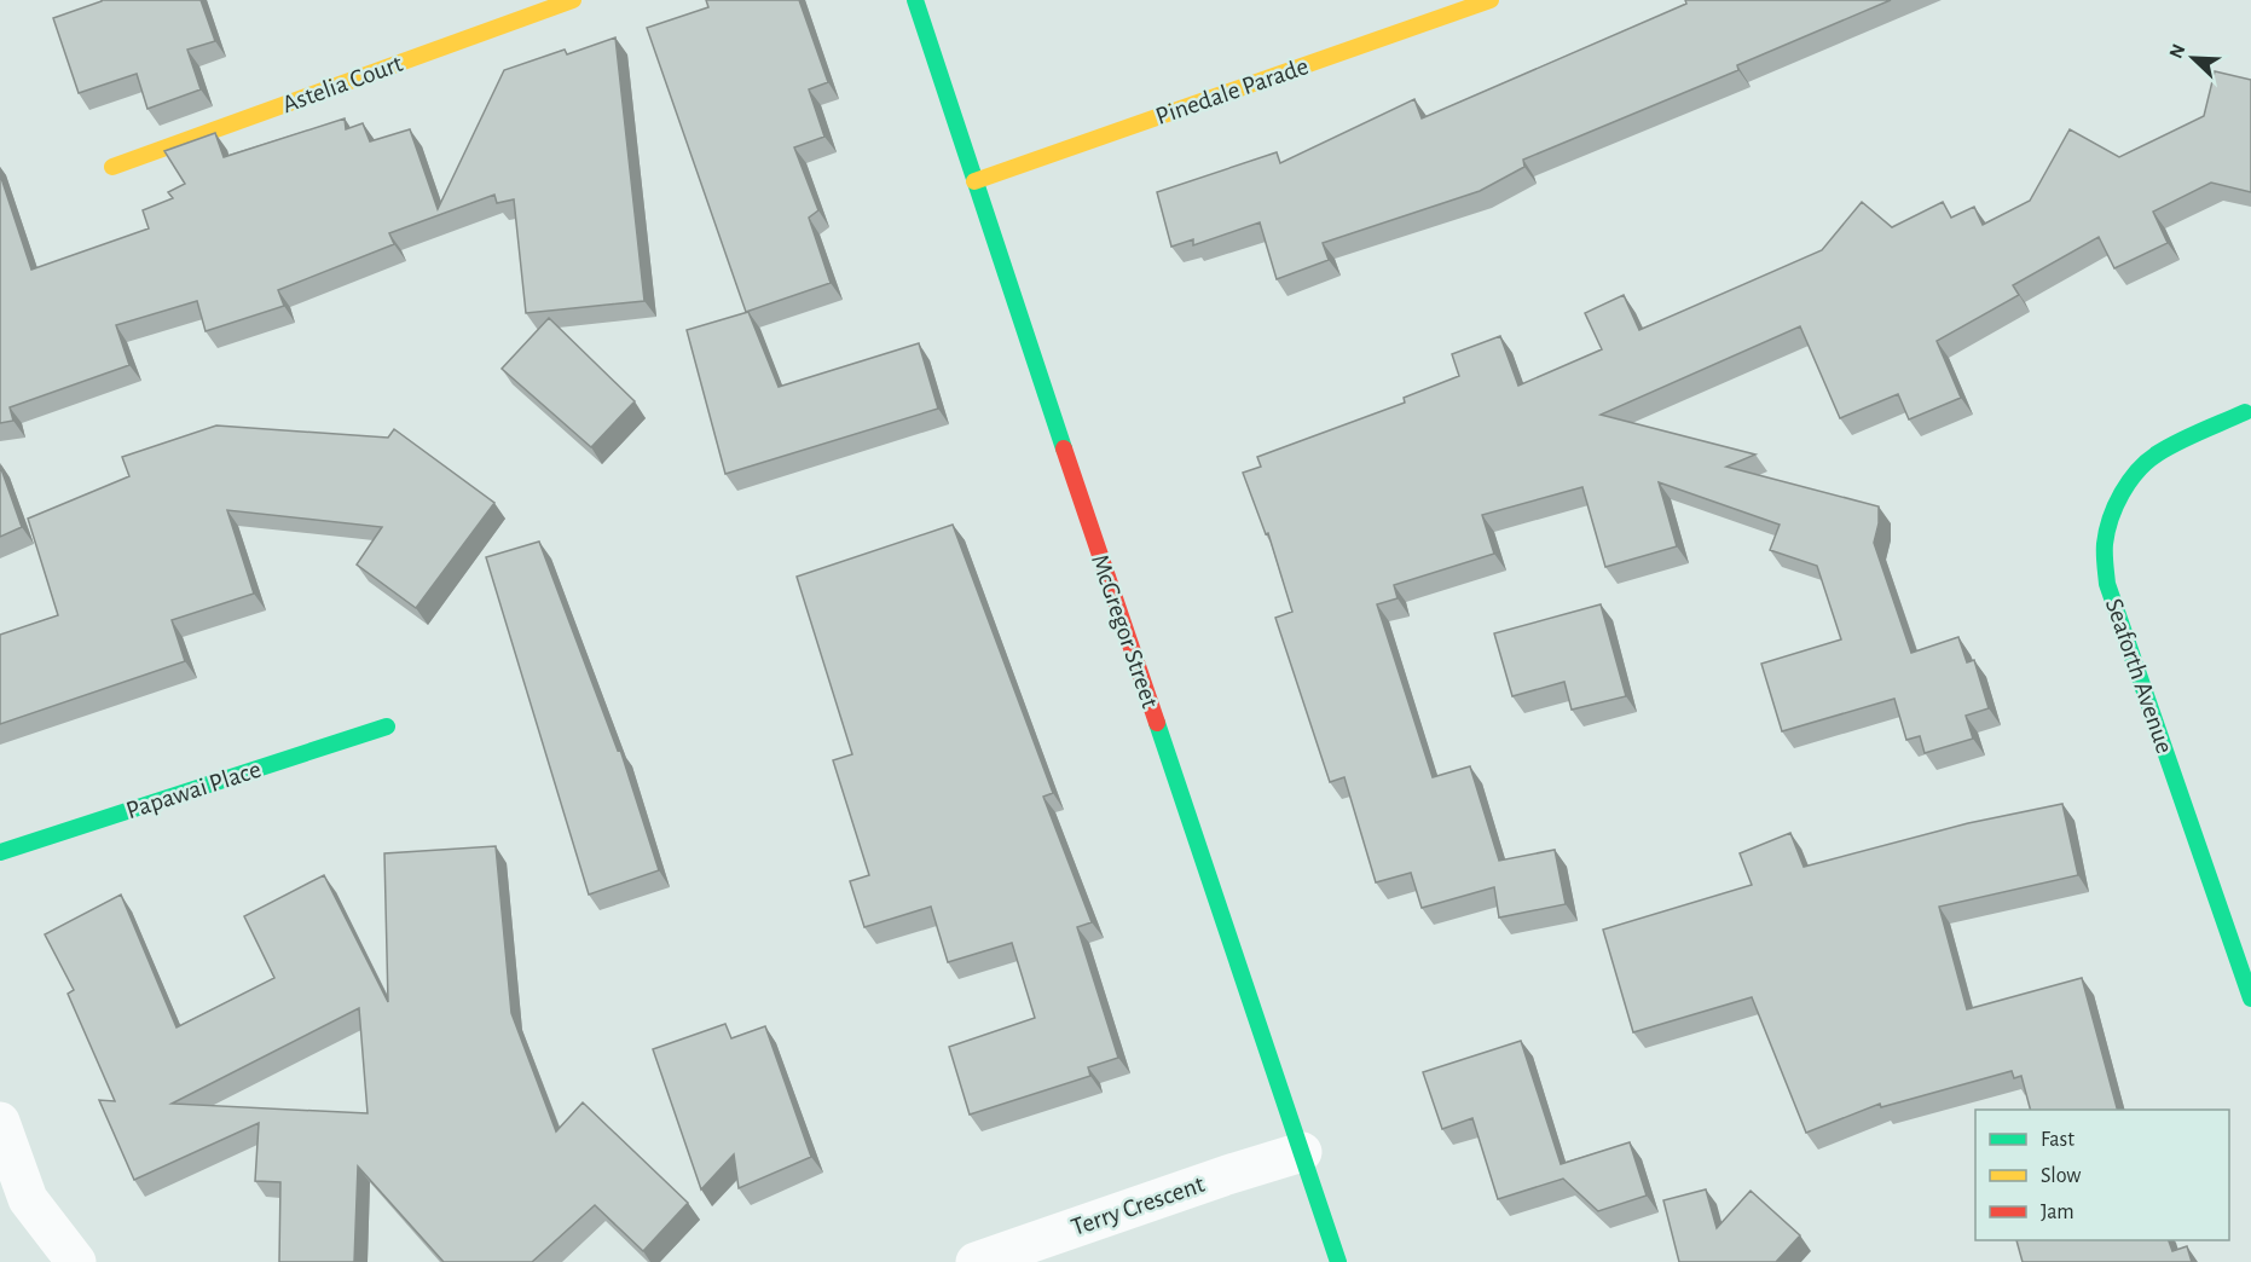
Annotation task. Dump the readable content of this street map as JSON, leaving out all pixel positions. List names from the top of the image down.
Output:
{
  "streets": {
    "street": [
      "Astelia Court",
      "Pinedale Parade",
      "McGregor Street",
      "Seaforth Avenue",
      "Papawai Place",
      "Terry Crescent"
    ]
  },
  "crossings": [
    ["Pinedale Parade", "McGregor Street"],
    ["McGregor Street", "Terry Crescent"]
  ],
  "legend": ["Fast", "Slow", "Jam"],
  "north": "top left"
}
